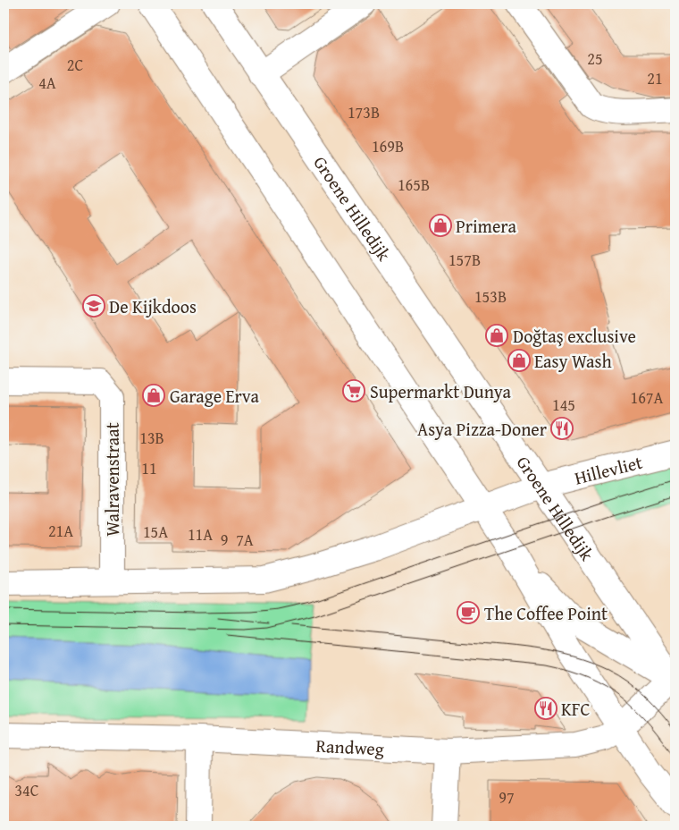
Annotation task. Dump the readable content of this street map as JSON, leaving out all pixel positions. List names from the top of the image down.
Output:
{
  "streets": {
    "street": [
      "Groene Hilledijk",
      "Hillevliet",
      "Walravenstraat",
      "Randweg"
    ]
  },
  "crossings": [
    ["Groene Hilledijk", "Hillevliet"],
    ["Groene Hilledijk", "Randweg"]
  ],
  "places": {
    "shop": [
      "Primera",
      "Doğtaş exclusive",
      "Easy Wash",
      "Garage Erva"
    ],
    "school or university": ["De Kijkdoos"],
    "supermarket": ["Supermarkt Dunya"],
    "restaurant": ["Asya Pizza-Doner", "KFC"],
    "cafe": ["The Coffee Point"]
  },
  "house_numbers": [
    "25",
    "2C",
    "21",
    "4A",
    "173B",
    "169B",
    "165B",
    "157B",
    "153B",
    "167A",
    "145",
    "13B",
    "11",
    "21A",
    "15A",
    "11A",
    "9",
    "7A",
    "34C",
    "97"
  ]
}
